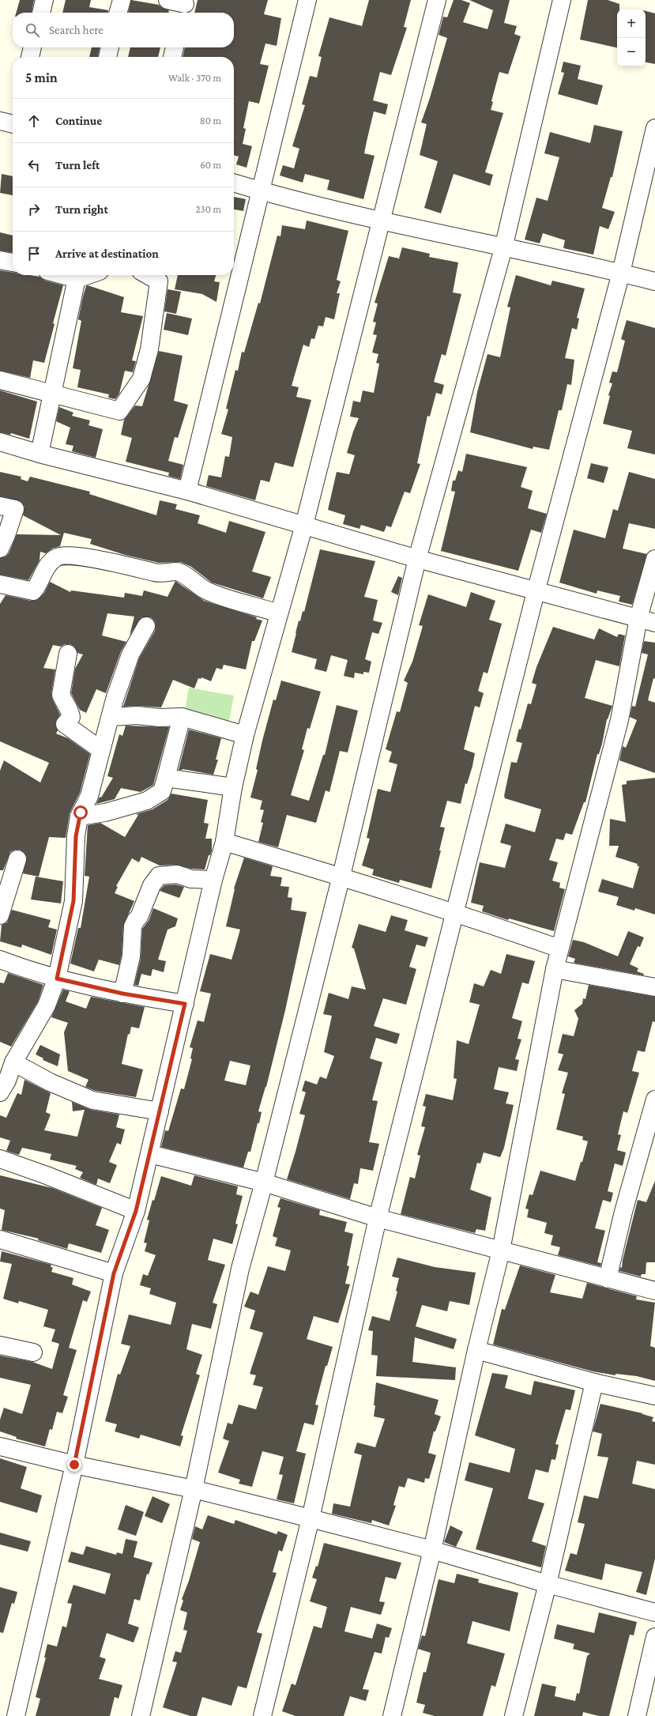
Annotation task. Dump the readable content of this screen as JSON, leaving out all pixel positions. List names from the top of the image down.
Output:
{
  "page": {
    "map_buttons": ["+", "−"],
    "search": "Search here",
    "heading": ["5 min", "Walk · 370 m"],
    "list": [
      ["Continue", "80 m"],
      ["Turn left", "60 m"],
      ["Turn right", "230 m"],
      "Arrive at destination"
    ]
  }
}
